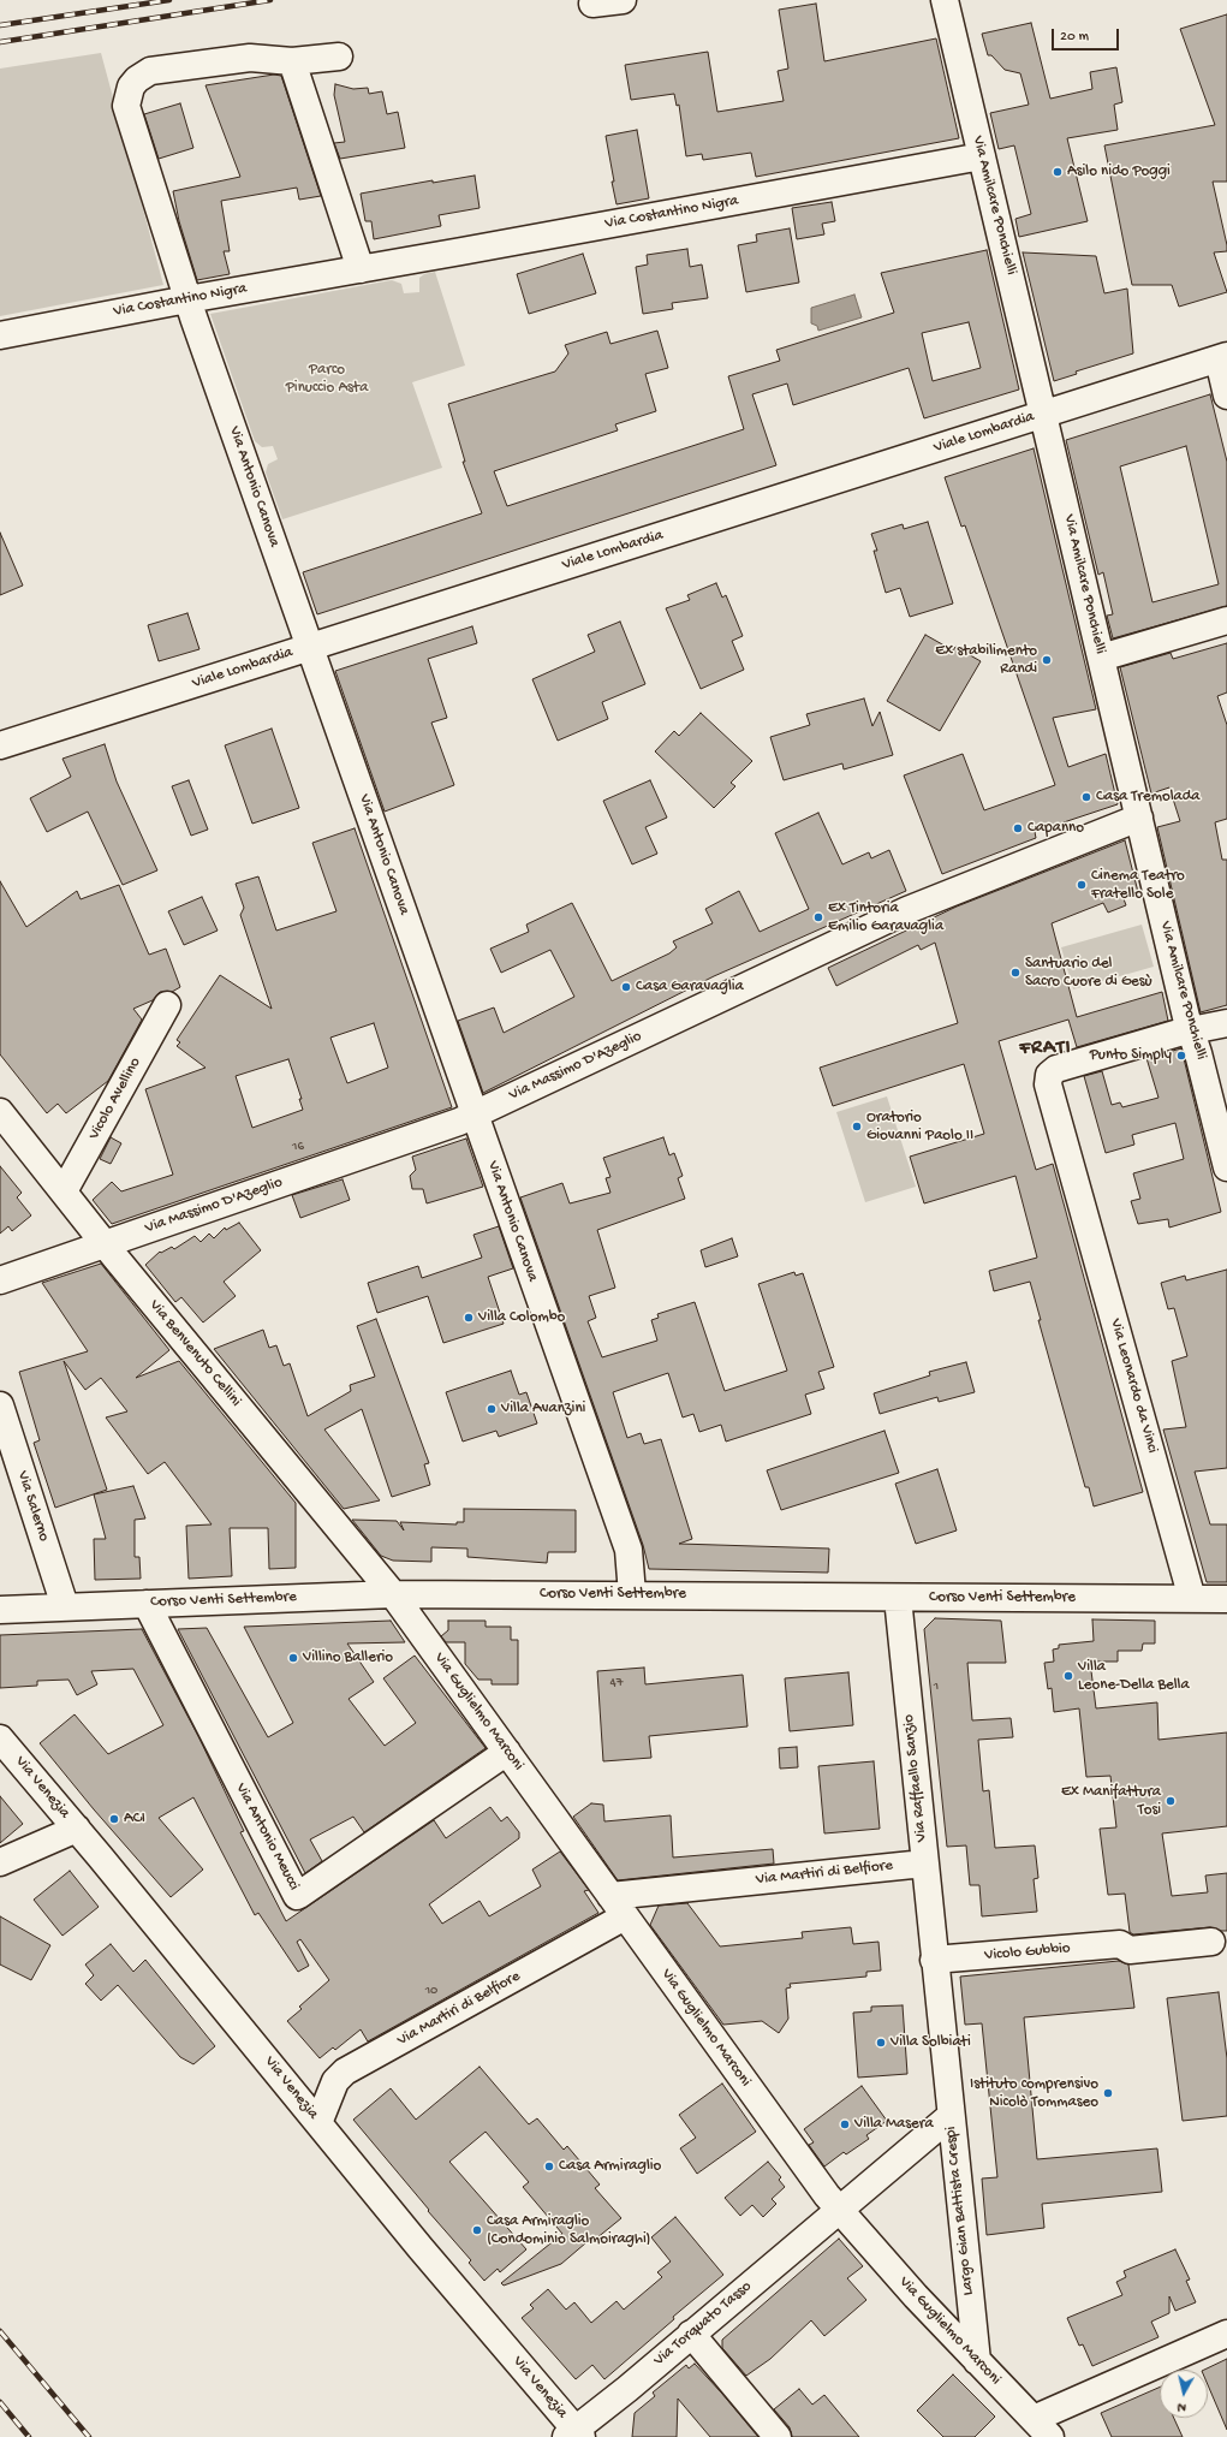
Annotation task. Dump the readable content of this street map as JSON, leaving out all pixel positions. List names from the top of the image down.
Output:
{
  "streets": {
    "street": [
      "Via Amilcare Ponchielli",
      "Via Costantino Nigra",
      "Viale Lombardia",
      "Via Antonio Canova",
      "Via Massimo D'Azeglio",
      "Vicolo Avellino",
      "Via Benvenuto Cellini",
      "Via Leonardo da Vinci",
      "Via Salerno",
      "Corso Venti Settembre",
      "Via Guglielmo Marconi",
      "Via Raffaello Sanzio",
      "Via Venezia",
      "Via Antonio Meucci",
      "Via Martiri di Belfiore",
      "Vicolo Gubbio",
      "Largo Gian Battista Crespi",
      "Via Torquato Tasso"
    ]
  },
  "crossings": [
    ["Via Amilcare Ponchielli", "Via Costantino Nigra"],
    ["Via Amilcare Ponchielli", "Viale Lombardia"],
    ["Via Amilcare Ponchielli", "Via Massimo D'Azeglio"],
    ["Via Amilcare Ponchielli", "Via Leonardo da Vinci"],
    ["Via Costantino Nigra", "Via Antonio Canova"],
    ["Viale Lombardia", "Via Antonio Canova"],
    ["Via Antonio Canova", "Via Massimo D'Azeglio"],
    ["Via Antonio Canova", "Corso Venti Settembre"],
    ["Via Massimo D'Azeglio", "Via Benvenuto Cellini"],
    ["Vicolo Avellino", "Via Benvenuto Cellini"],
    ["Via Benvenuto Cellini", "Corso Venti Settembre"],
    ["Via Benvenuto Cellini", "Via Guglielmo Marconi"],
    ["Via Leonardo da Vinci", "Corso Venti Settembre"],
    ["Via Salerno", "Corso Venti Settembre"],
    ["Corso Venti Settembre", "Via Guglielmo Marconi"],
    ["Corso Venti Settembre", "Via Raffaello Sanzio"],
    ["Corso Venti Settembre", "Via Antonio Meucci"],
    ["Via Guglielmo Marconi", "Via Antonio Meucci"],
    ["Via Guglielmo Marconi", "Via Martiri di Belfiore"],
    ["Via Guglielmo Marconi", "Largo Gian Battista Crespi"],
    ["Via Guglielmo Marconi", "Via Torquato Tasso"],
    ["Via Raffaello Sanzio", "Via Martiri di Belfiore"],
    ["Via Raffaello Sanzio", "Vicolo Gubbio"],
    ["Via Raffaello Sanzio", "Largo Gian Battista Crespi"],
    ["Via Venezia", "Via Martiri di Belfiore"],
    ["Via Venezia", "Via Torquato Tasso"],
    ["Vicolo Gubbio", "Largo Gian Battista Crespi"],
    ["Largo Gian Battista Crespi", "Via Torquato Tasso"]
  ],
  "districts": ["FRATI"],
  "parks": ["Parco Pinuccio Asta"],
  "places": [
    "Asilo nido Poggi",
    "Ex stabilimento Randi",
    "Casa Tremolada",
    "Capanno",
    "Cinema Teatro Fratello Sole",
    "Ex Tintoria Emilio Garavaglia",
    "Santuario del Sacro Cuore di Gesù",
    "Casa Garavaglia",
    "Punto Simply",
    "Oratorio Giovanni Paolo II",
    "Villa Colombo",
    "Villa Avanzini",
    "Villino Ballerio",
    "Villa Leone-Della Bella",
    "Ex Manifattura Tosi",
    "ACI",
    "Villa Solbiati",
    "Istituto comprensivo Nicolò Tommaseo",
    "Villa Masera",
    "Casa Armiraglio",
    "Casa Armiraglio (Condominio Salmoiraghi)"
  ],
  "house_numbers": [
    "16",
    "47",
    "1",
    "10"
  ],
  "scale_bar": "20 m",
  "north": "bottom"
}
